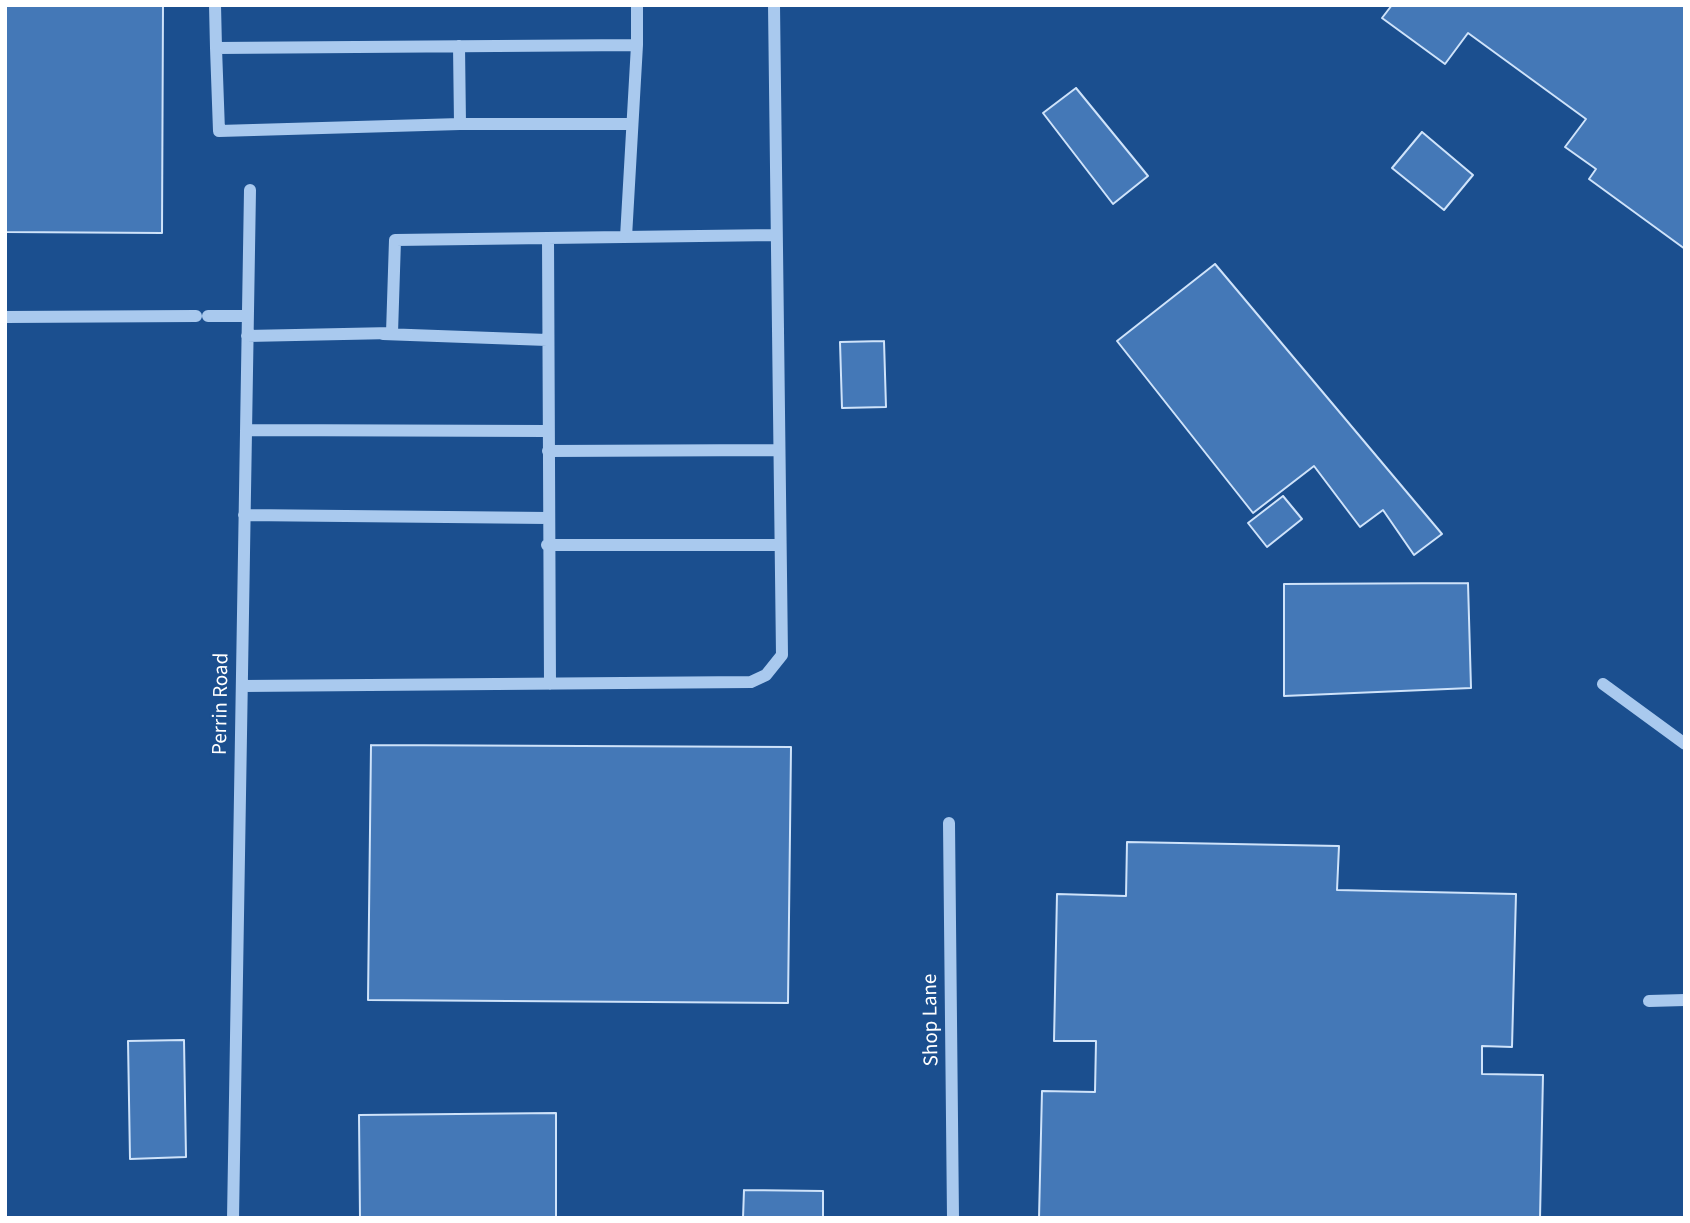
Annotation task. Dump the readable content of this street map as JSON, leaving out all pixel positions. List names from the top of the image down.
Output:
{
  "streets": {
    "street": ["Perrin Road", "Shop Lane"]
  }
}
